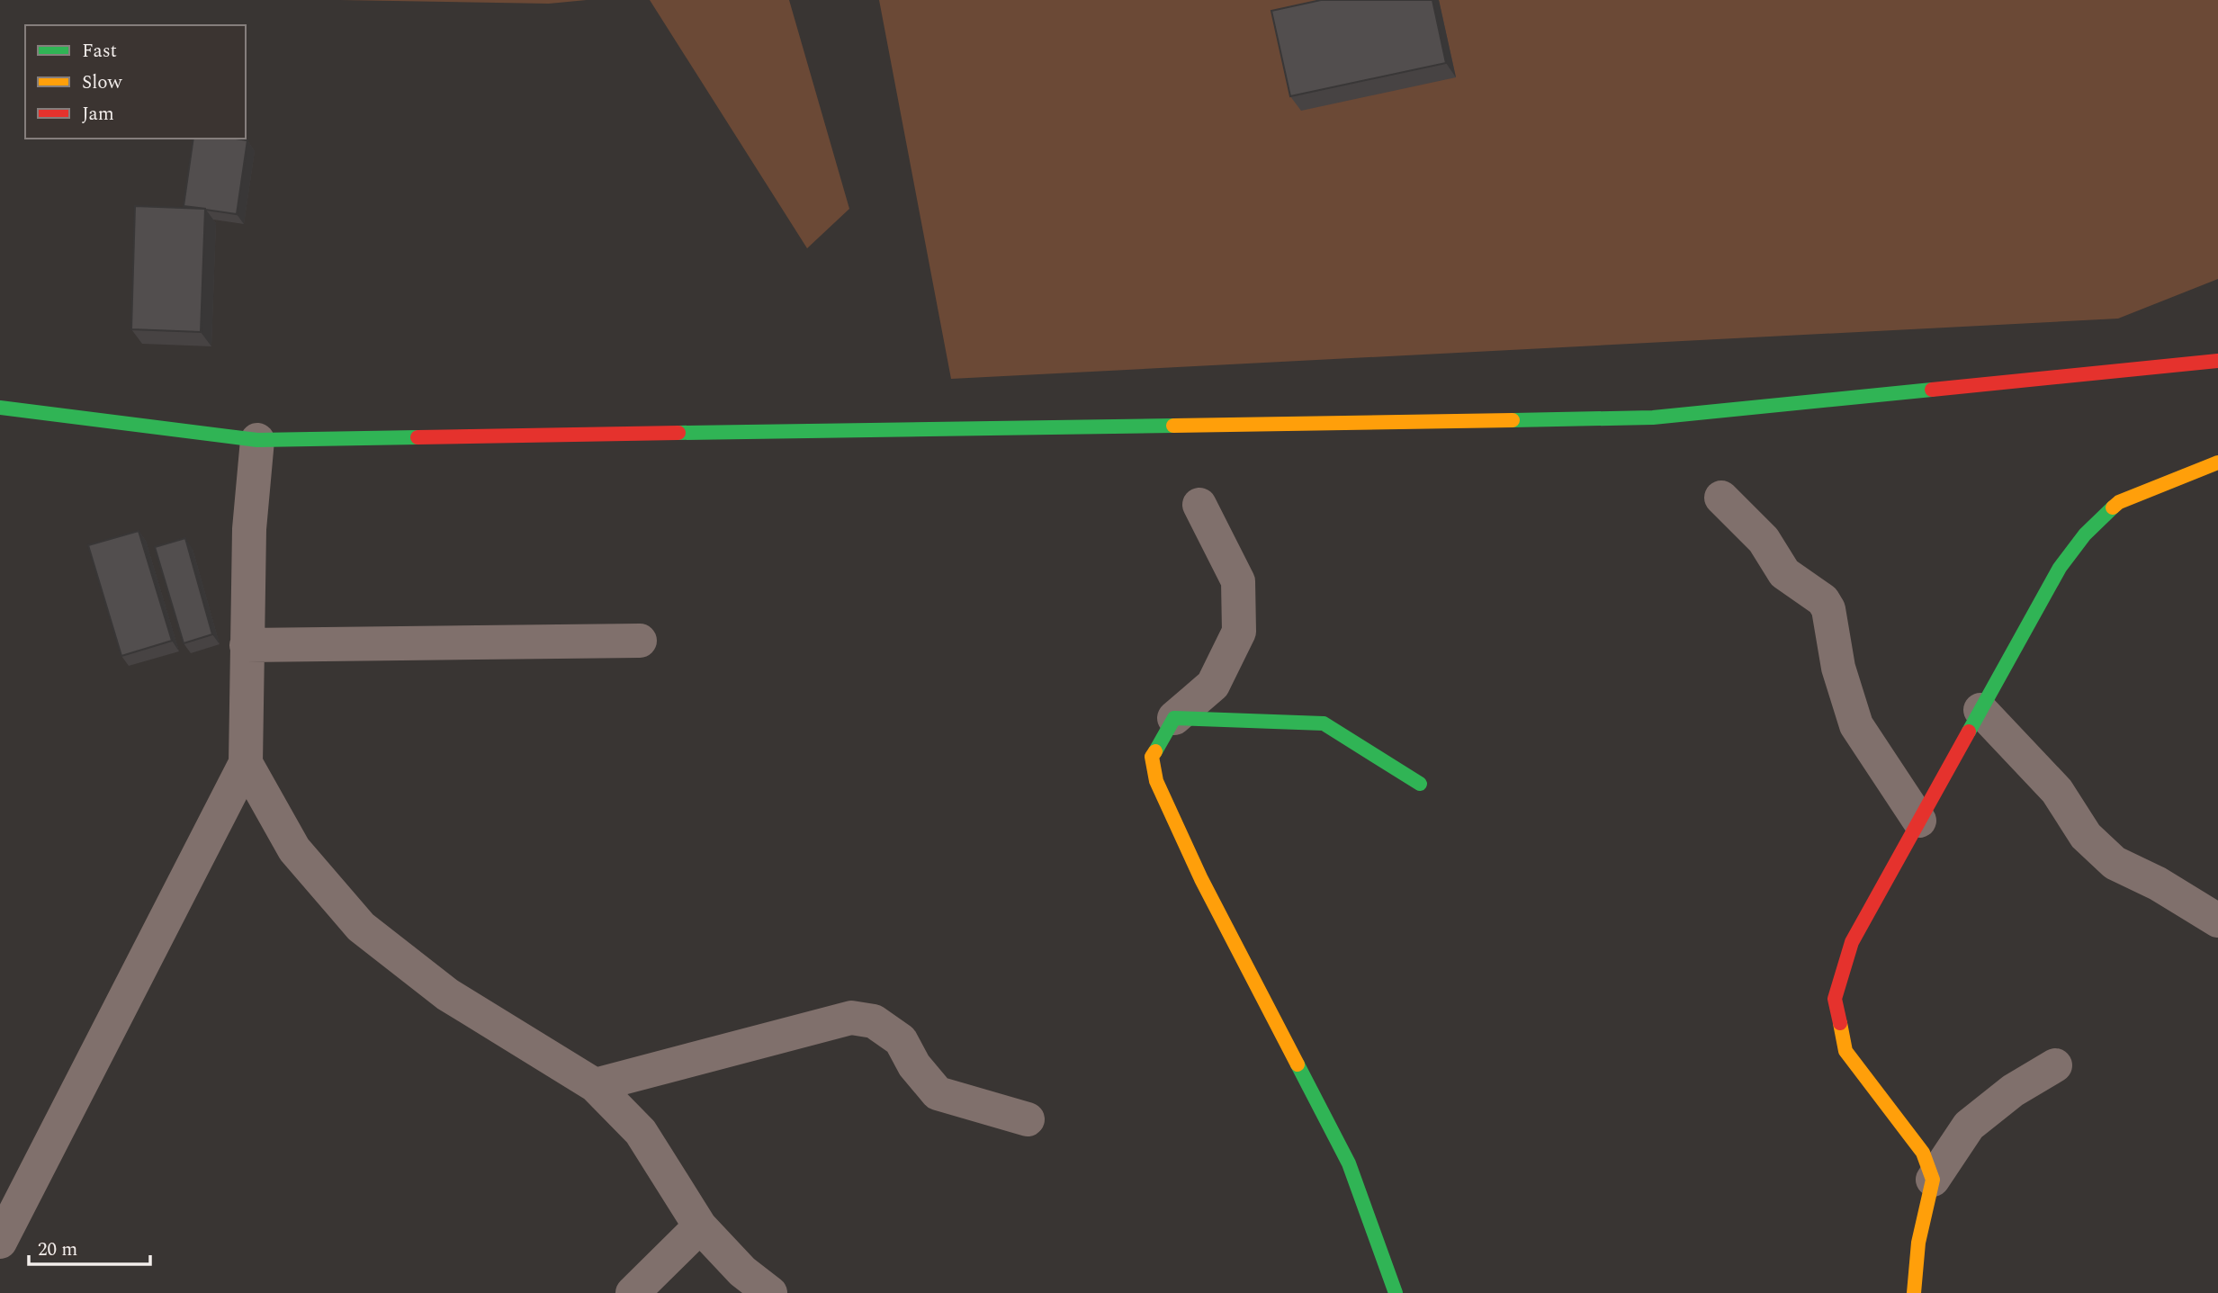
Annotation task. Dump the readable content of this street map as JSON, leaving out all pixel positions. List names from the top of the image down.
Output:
{
  "legend": ["Fast", "Slow", "Jam"],
  "scale_bar": "20 m"
}
